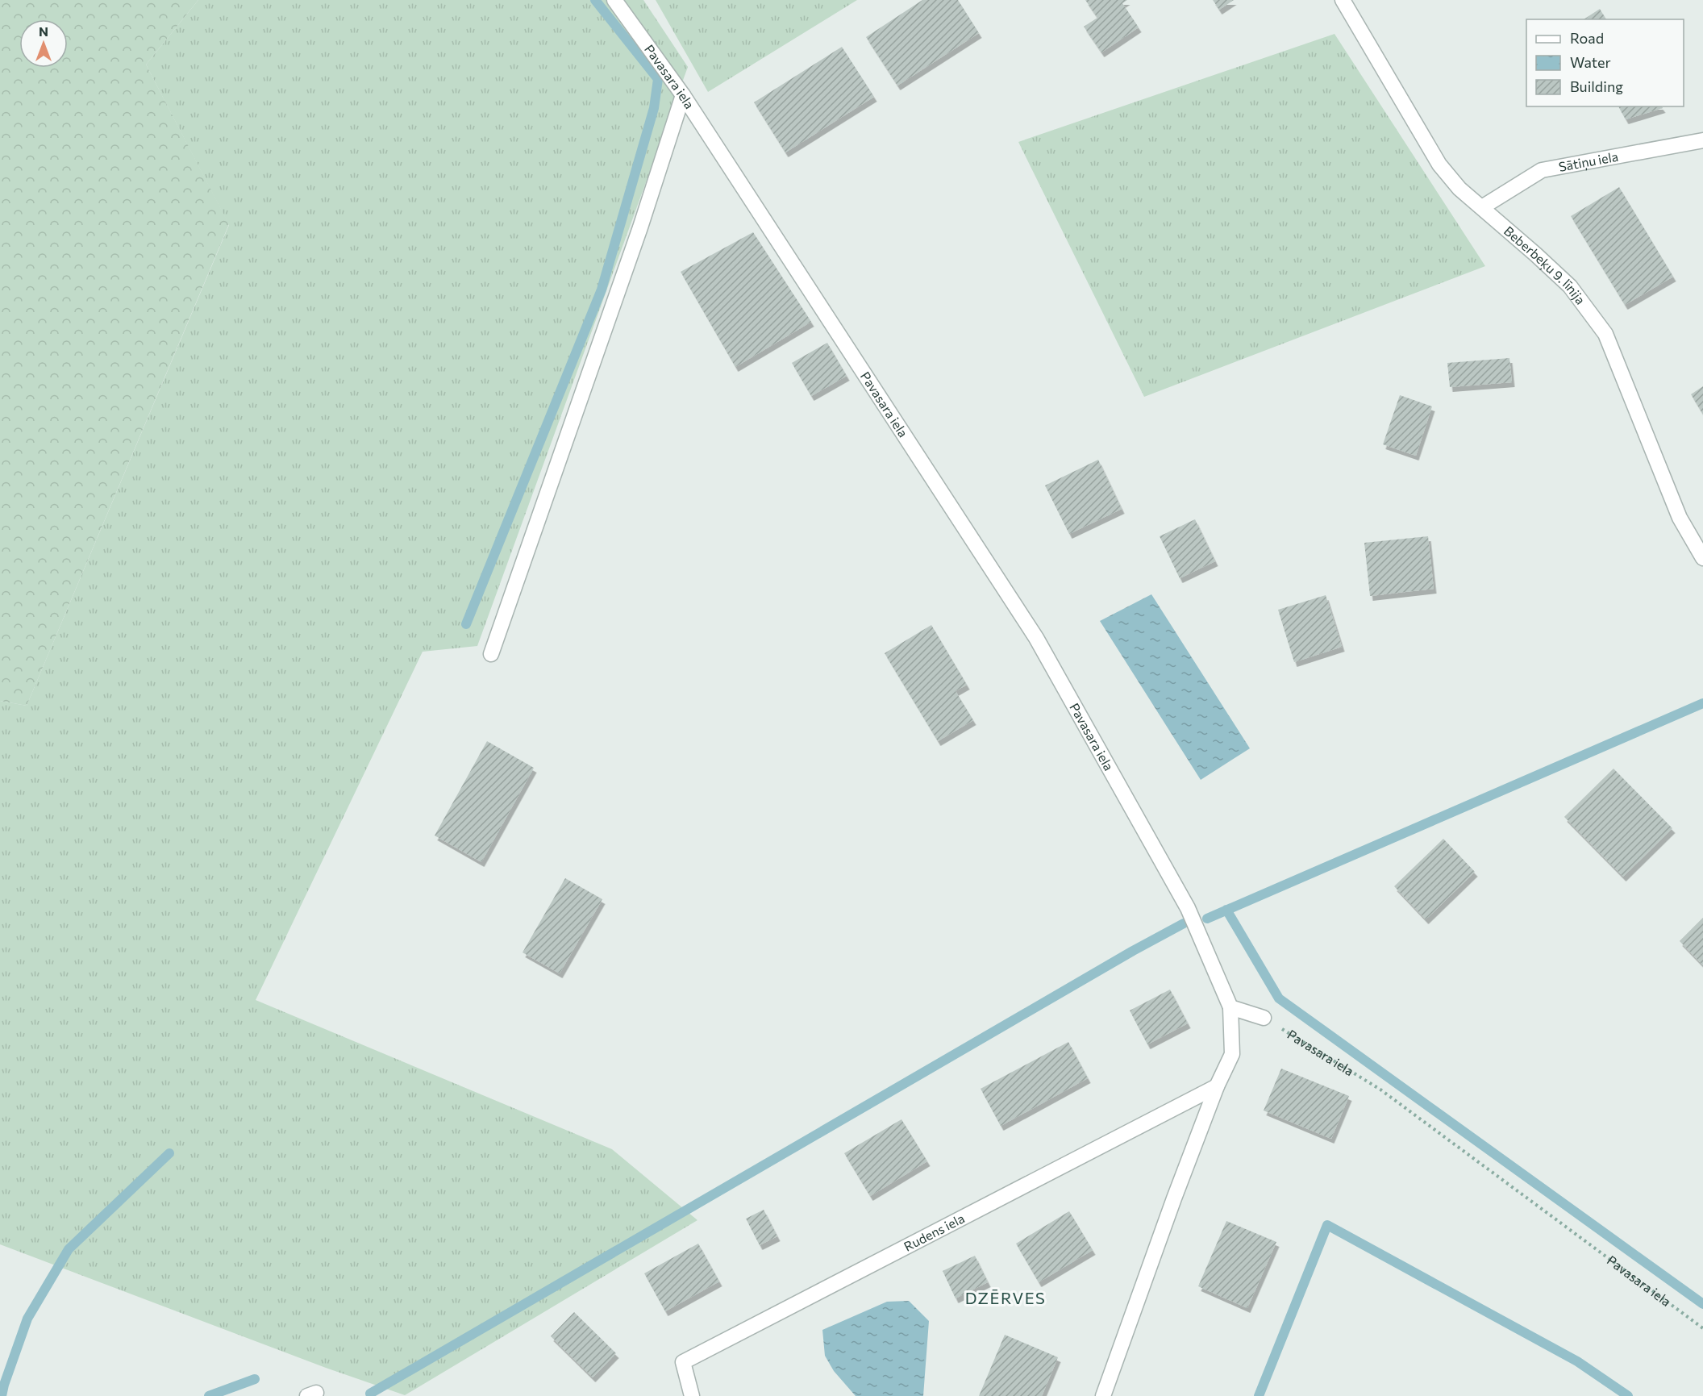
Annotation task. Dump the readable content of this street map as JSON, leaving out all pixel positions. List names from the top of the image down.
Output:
{
  "streets": {
    "street": [
      "Pavasara iela",
      "Sātiņu iela",
      "Beberbeķu 9. līnija",
      "Rudens iela"
    ]
  },
  "crossings": [
    ["Sātiņu iela", "Beberbeķu 9. līnija"]
  ],
  "districts": ["DZĒRVES"],
  "legend": ["Road", "Water", "Building"],
  "north": "top"
}
